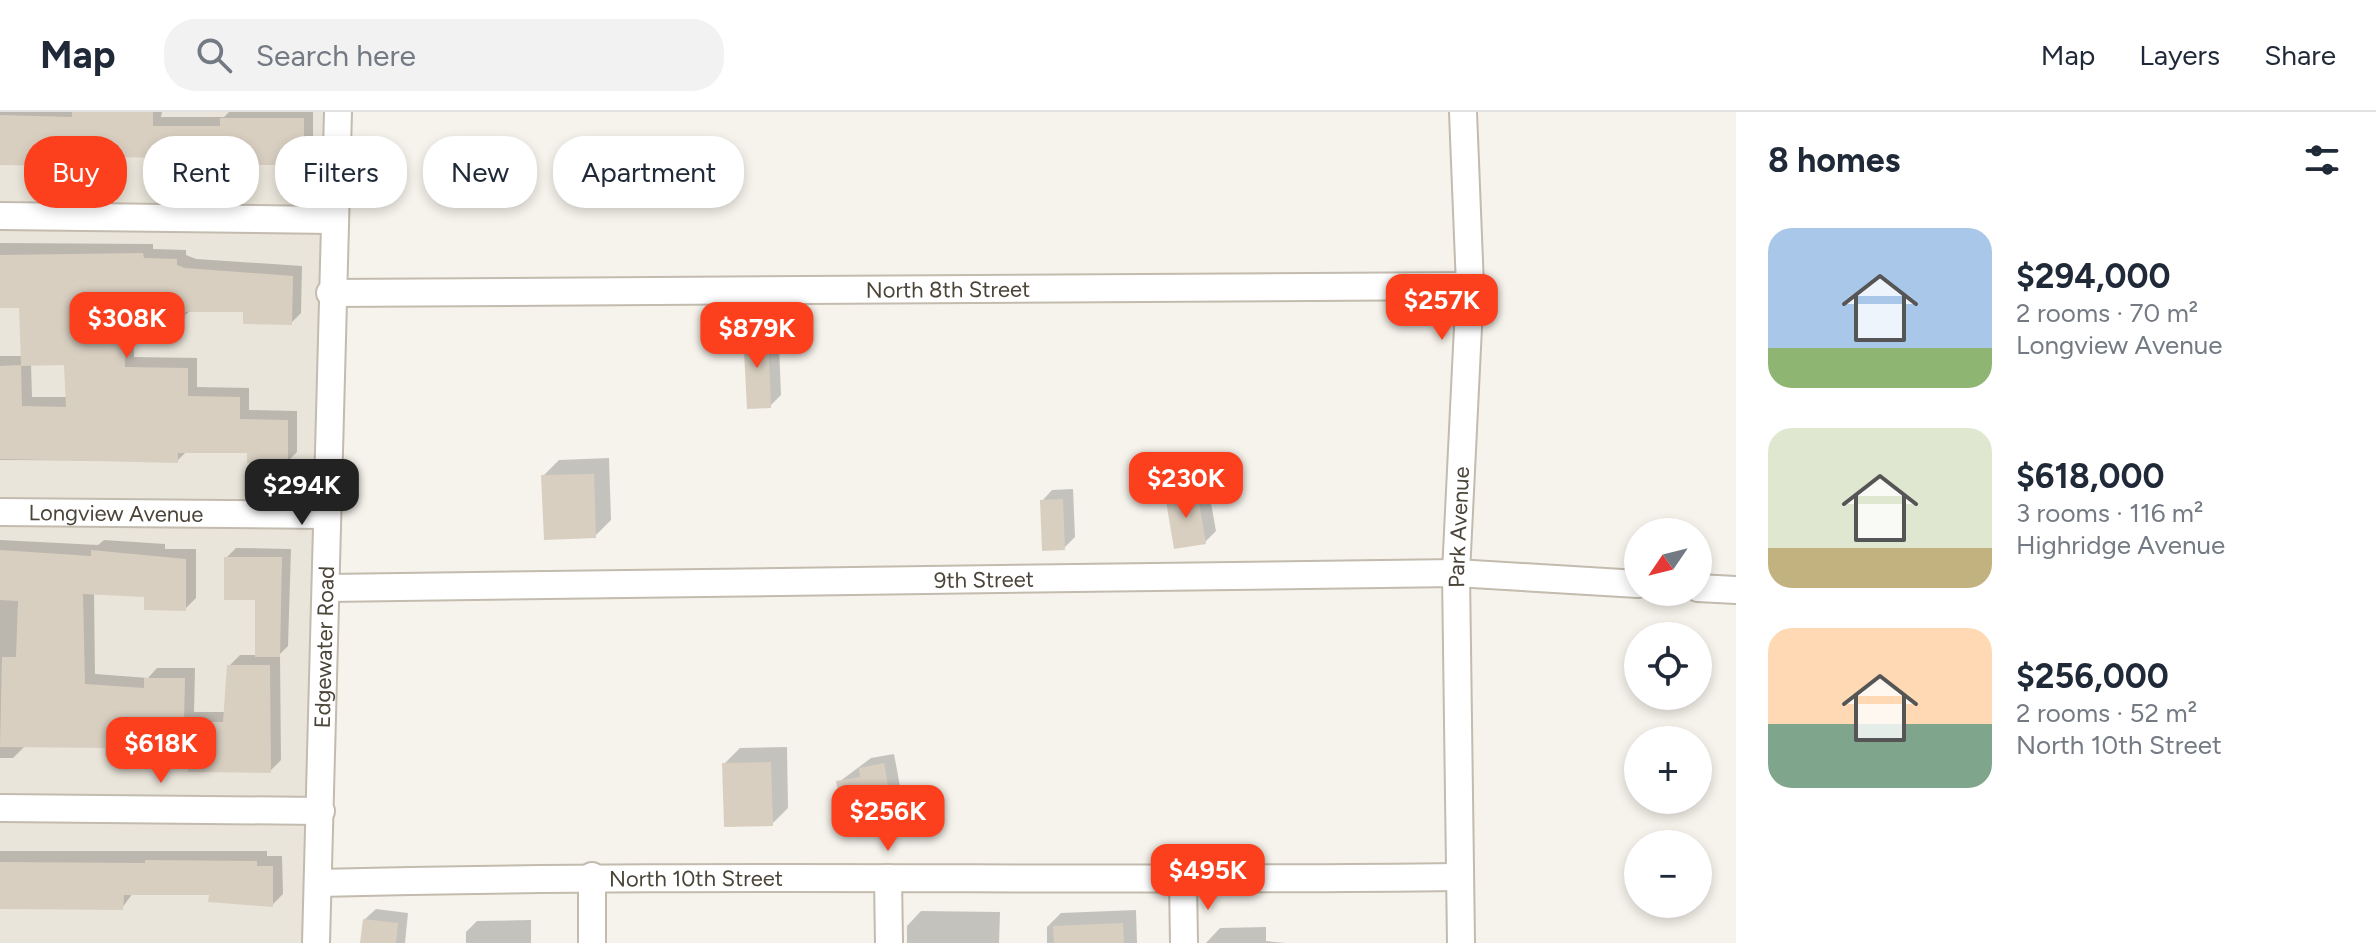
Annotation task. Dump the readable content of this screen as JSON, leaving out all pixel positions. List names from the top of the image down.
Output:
{
  "streets": {
    "street": [
      "North 8th Street",
      "Longview Avenue",
      "Park Avenue",
      "9th Street",
      "Edgewater Road",
      "North 10th Street"
    ]
  },
  "crossings": [
    ["North 8th Street", "Park Avenue"],
    ["North 8th Street", "Edgewater Road"],
    ["Longview Avenue", "Edgewater Road"],
    ["Park Avenue", "9th Street"],
    ["Park Avenue", "North 10th Street"],
    ["9th Street", "Edgewater Road"],
    ["Edgewater Road", "North 10th Street"]
  ],
  "north": "bottom left",
  "page": {
    "header": "Map",
    "search": "Search here",
    "nav": ["Map", "Layers", "Share"],
    "heading": "8 homes",
    "chip": [
      "Buy",
      "Rent",
      "Filters",
      "New",
      "Apartment"
    ],
    "list": [
      {
        "name": "$294,000",
        "note": "2 rooms · 70 m² · Longview Avenue"
      },
      {
        "name": "$618,000",
        "note": "3 rooms · 116 m² · Highridge Avenue"
      },
      {
        "name": "$256,000",
        "note": "2 rooms · 52 m² · North 10th Street"
      }
    ],
    "price": [
      "$257K",
      "$308K",
      "$879K",
      "$230K",
      "$294K",
      "$618K",
      "$256K",
      "$495K"
    ],
    "map_buttons": ["+", "−"]
  }
}
